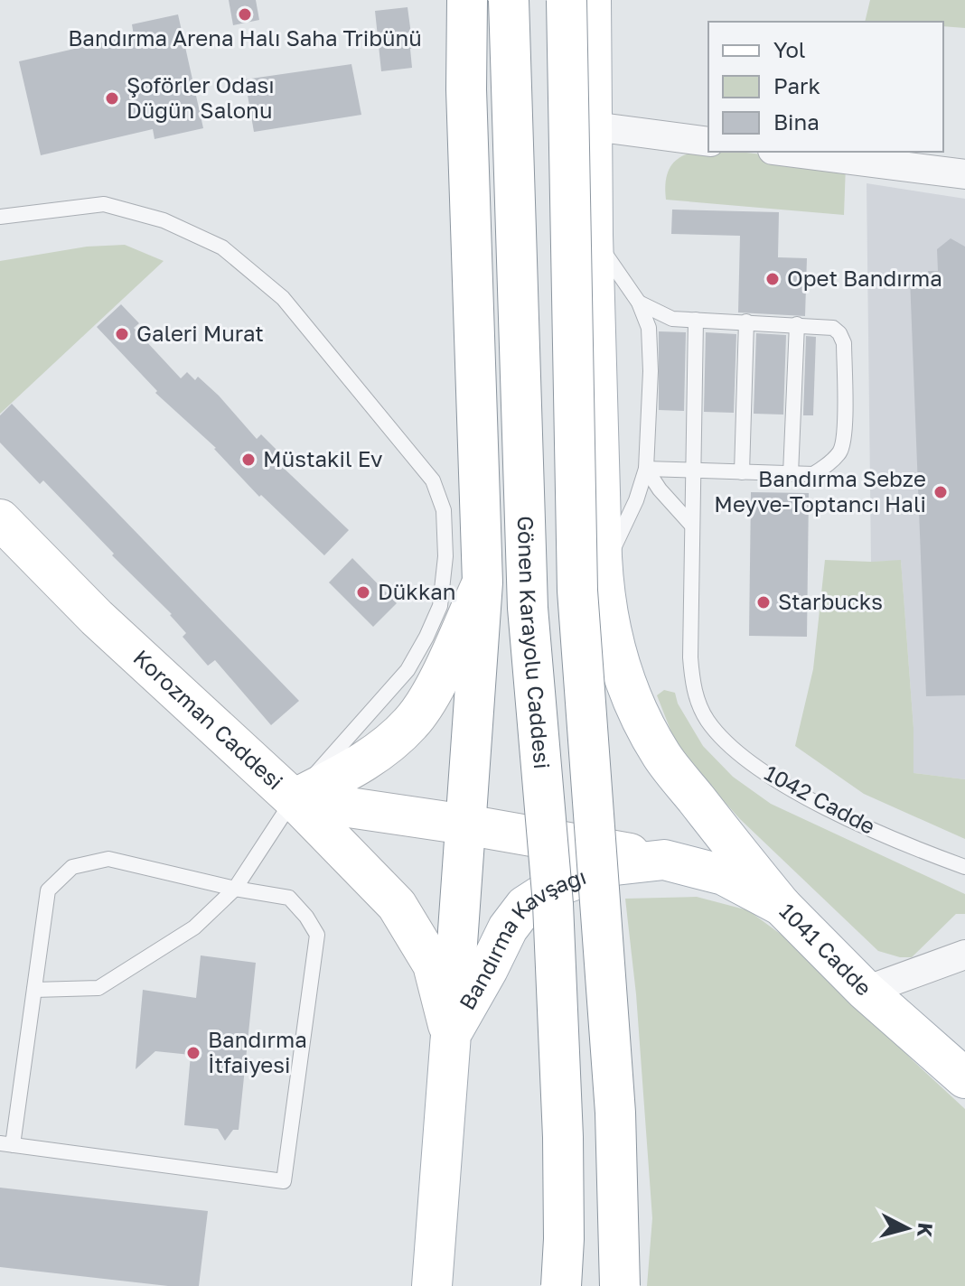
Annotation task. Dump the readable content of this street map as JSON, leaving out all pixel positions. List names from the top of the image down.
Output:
{
  "streets": {
    "main road": [
      "Gönen Karayolu Caddesi",
      "Korozman Caddesi",
      "Bandırma Kavşağı",
      "1041 Cadde"
    ],
    "lane": ["1042 Cadde"]
  },
  "crossings": [
    ["Korozman Caddesi", "Bandırma Kavşağı"],
    ["Bandırma Kavşağı", "1041 Cadde"]
  ],
  "places": [
    "Bandırma Arena Halı Saha Tribünü",
    "Şoförler Odası Düğün Salonu",
    "Opet Bandırma",
    "Galeri Murat",
    "Müstakil Ev",
    "Bandırma Sebze Meyve-Toptancı Hali",
    "Dükkan",
    "Starbucks",
    "Bandırma İtfaiyesi"
  ],
  "legend": ["Yol", "Park", "Bina"],
  "north": "right"
}
